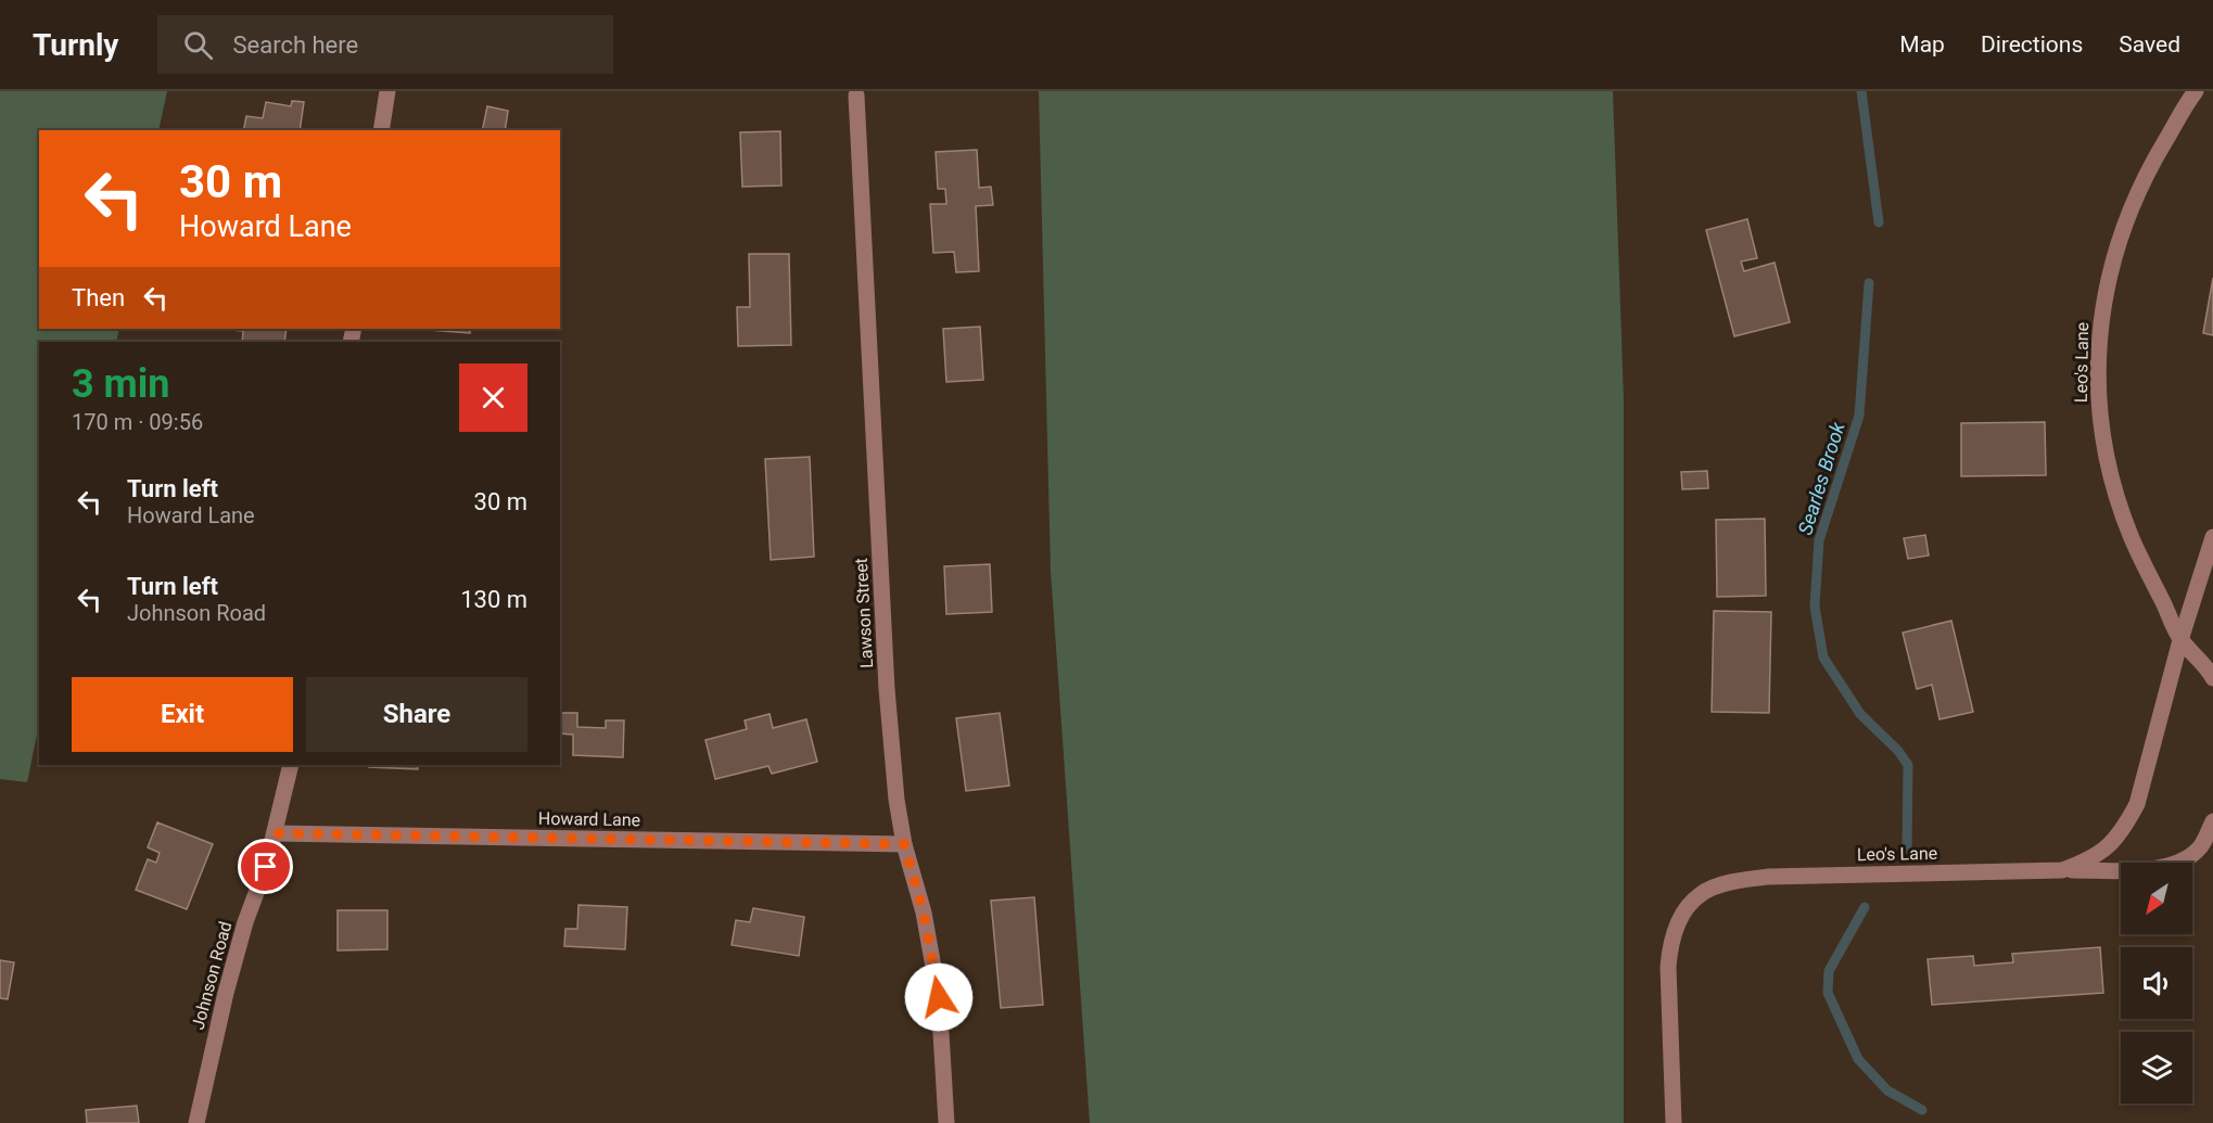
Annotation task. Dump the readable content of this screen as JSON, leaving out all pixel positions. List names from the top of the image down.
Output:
{
  "streets": {
    "street": [
      "Leo's Lane",
      "Lawson Street",
      "Howard Lane",
      "Johnson Road"
    ]
  },
  "crossings": [
    ["Lawson Street", "Howard Lane"],
    ["Howard Lane", "Johnson Road"]
  ],
  "water": ["Searles Brook"],
  "north": "bottom left",
  "page": {
    "header": "Turnly",
    "search": "Search here",
    "nav": ["Map", "Directions", "Saved"],
    "turn": ["30 m", "Howard Lane"],
    "then": "Then",
    "heading": ["3 min", "170 m · 09:56"],
    "list": [
      {
        "name": "Turn left",
        "note": "Howard Lane",
        "value": "30 m"
      },
      {
        "name": "Turn left",
        "note": "Johnson Road",
        "value": "130 m"
      }
    ],
    "buttons": ["Exit", "Share"]
  }
}
